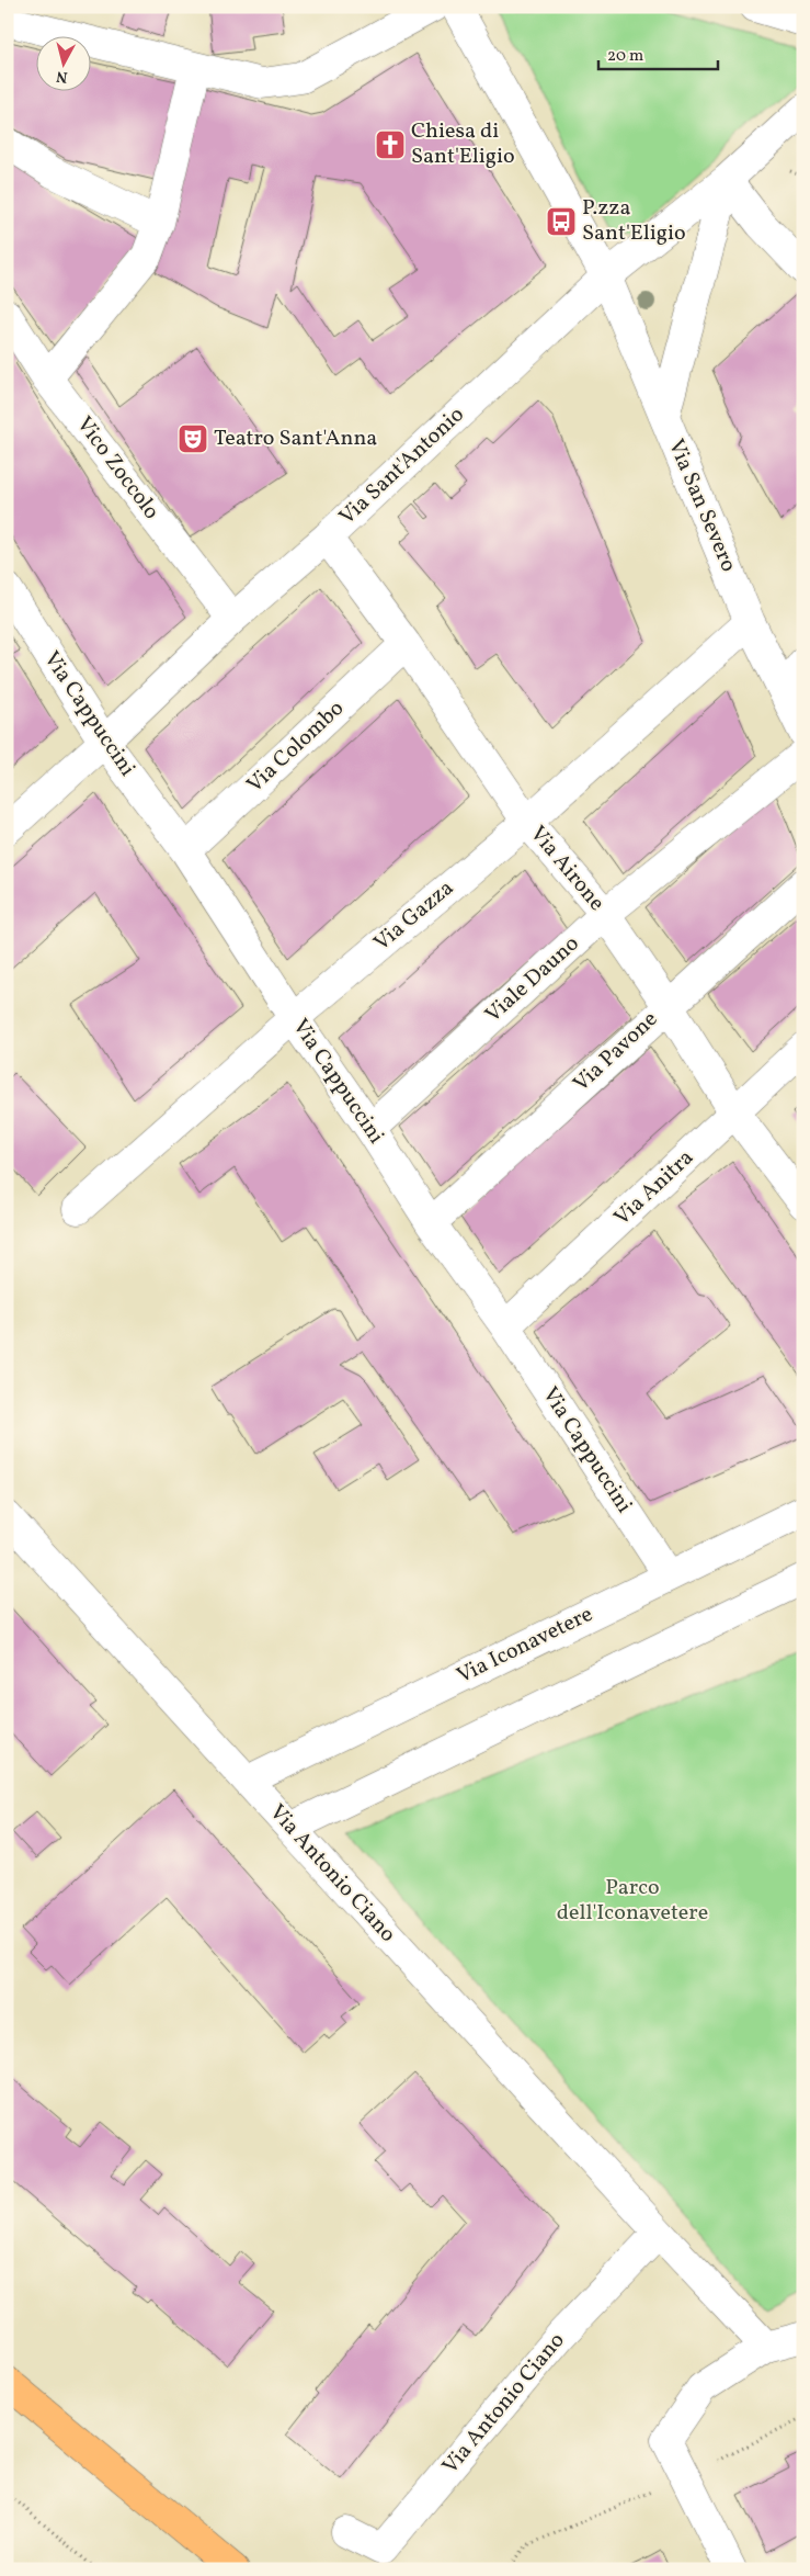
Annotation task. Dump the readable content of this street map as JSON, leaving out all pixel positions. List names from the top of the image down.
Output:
{
  "streets": {
    "street": [
      "Via Sant'Antonio",
      "Vico Zoccolo",
      "Via San Severo",
      "Via Cappuccini",
      "Via Colombo",
      "Via Airone",
      "Via Gazza",
      "Viale Dauno",
      "Via Pavone",
      "Via Anitra",
      "Via Iconavetere",
      "Via Antonio Ciano"
    ]
  },
  "crossings": [
    ["Via Sant'Antonio", "Vico Zoccolo"],
    ["Via Sant'Antonio", "Via San Severo"],
    ["Via Sant'Antonio", "Via Cappuccini"],
    ["Via Sant'Antonio", "Via Airone"],
    ["Via San Severo", "Via Gazza"],
    ["Via Cappuccini", "Via Colombo"],
    ["Via Cappuccini", "Via Gazza"],
    ["Via Cappuccini", "Viale Dauno"],
    ["Via Cappuccini", "Via Pavone"],
    ["Via Cappuccini", "Via Anitra"],
    ["Via Cappuccini", "Via Iconavetere"],
    ["Via Colombo", "Via Airone"],
    ["Via Airone", "Via Gazza"],
    ["Via Airone", "Viale Dauno"],
    ["Via Airone", "Via Pavone"],
    ["Via Airone", "Via Anitra"],
    ["Via Iconavetere", "Via Antonio Ciano"]
  ],
  "parks": ["Parco dell'Iconavetere"],
  "places": {
    "church": ["Chiesa di Sant'Eligio"],
    "bus stop": ["P.zza Sant'Eligio"],
    "theatre": ["Teatro Sant'Anna"]
  },
  "scale_bar": "20 m",
  "north": "bottom"
}
